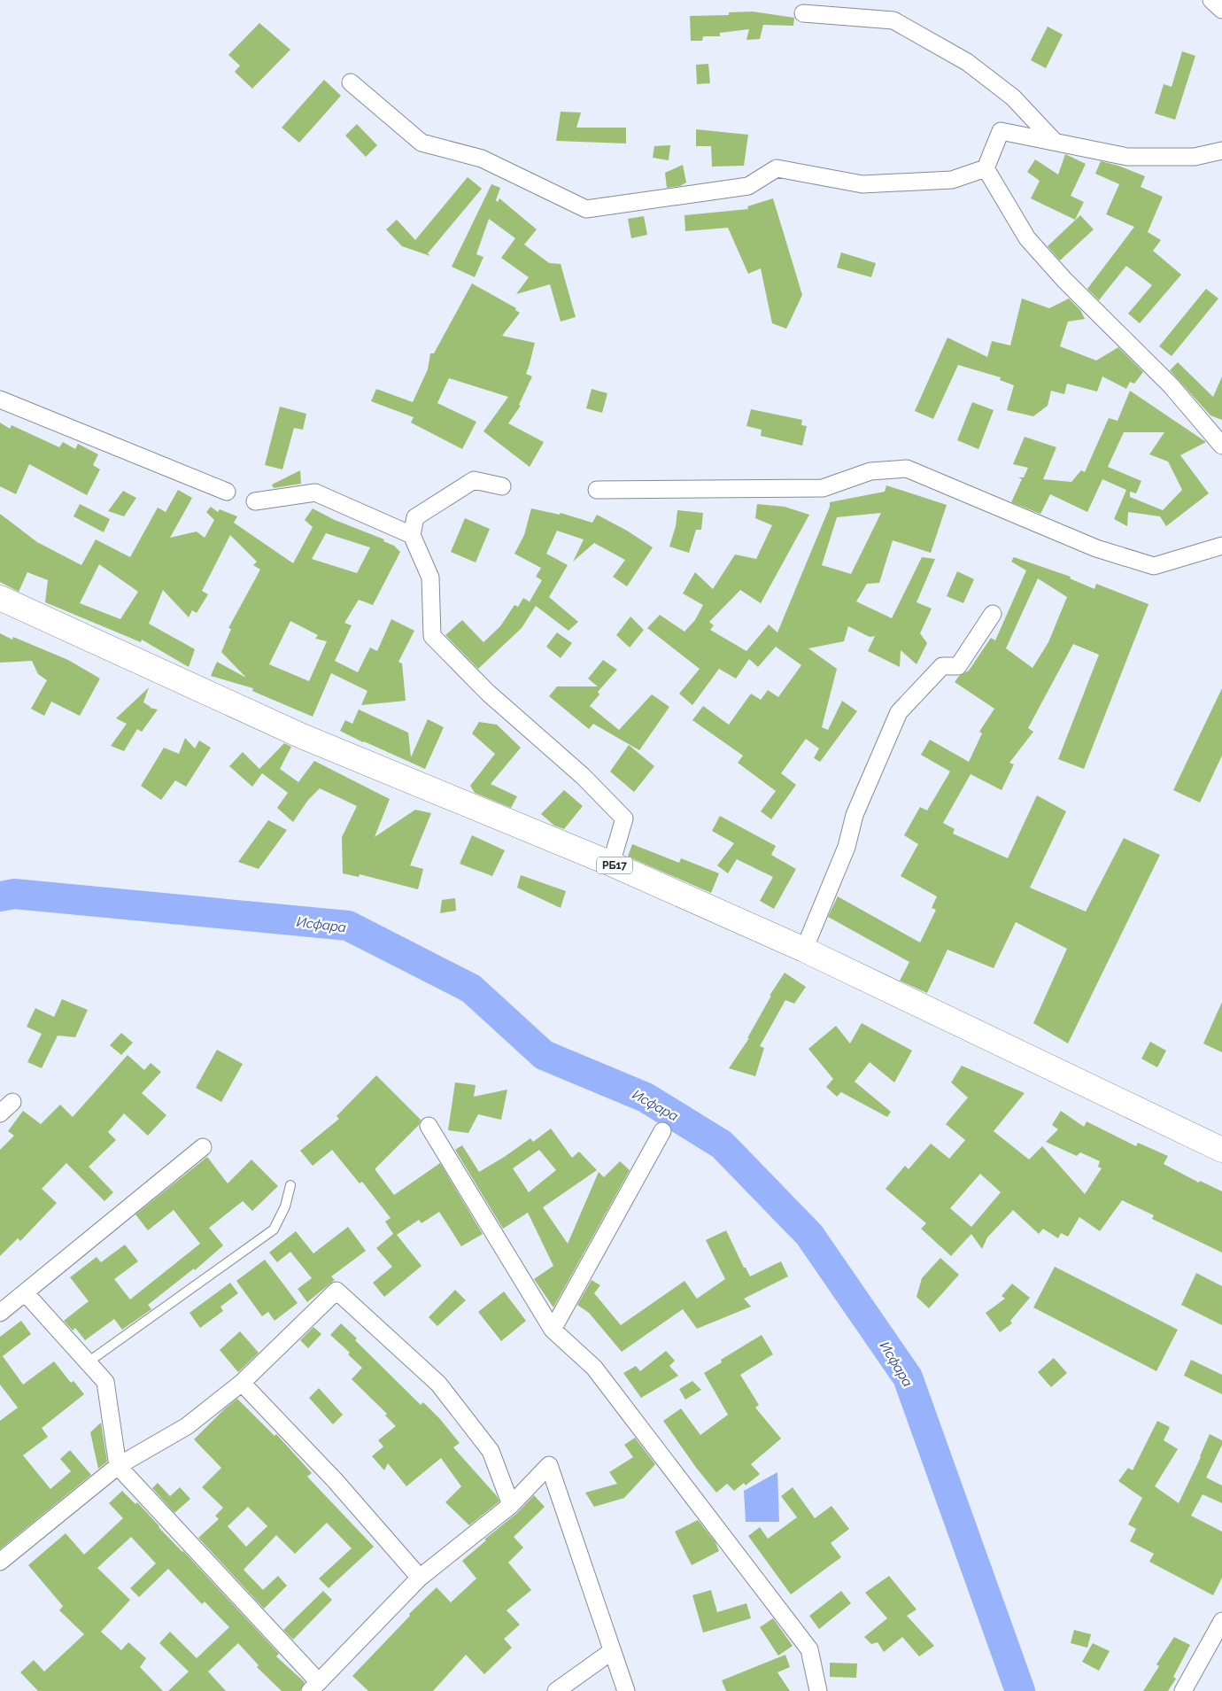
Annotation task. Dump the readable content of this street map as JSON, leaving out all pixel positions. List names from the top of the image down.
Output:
{
  "streets": {
    "main road": ["РБ17"]
  },
  "water": ["Исфара"]
}
